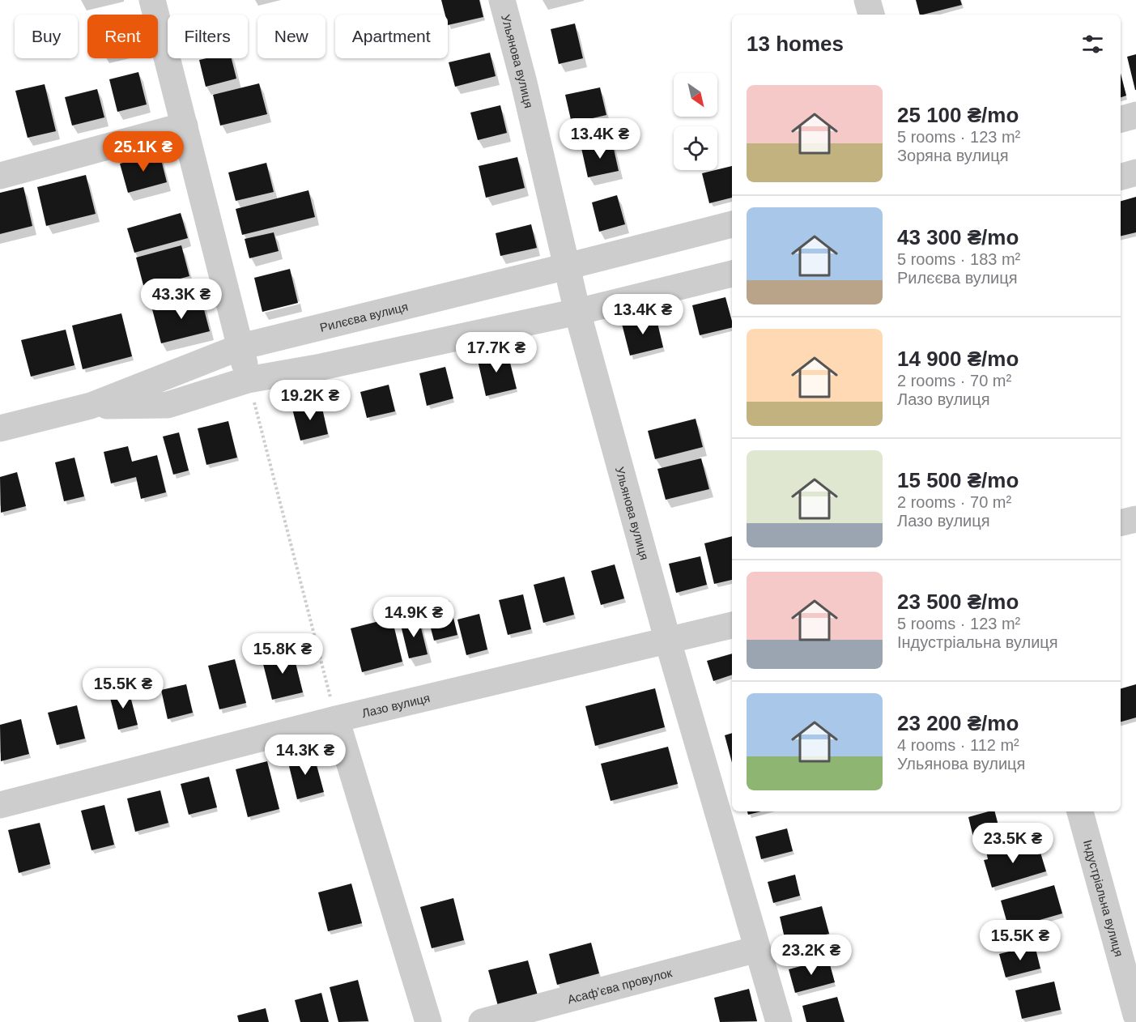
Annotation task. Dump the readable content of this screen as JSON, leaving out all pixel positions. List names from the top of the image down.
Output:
{
  "streets": {
    "street": [
      "Ульянова вулиця",
      "Рилєєва вулиця",
      "Лазо вулиця",
      "Індустріальна вулиця",
      "Асаф’єва провулок"
    ]
  },
  "crossings": [
    ["Ульянова вулиця", "Рилєєва вулиця"],
    ["Ульянова вулиця", "Лазо вулиця"],
    ["Ульянова вулиця", "Асаф’єва провулок"]
  ],
  "north": "bottom right",
  "page": {
    "chip": [
      "Buy",
      "Rent",
      "Filters",
      "New",
      "Apartment"
    ],
    "heading": "13 homes",
    "list": [
      {
        "name": "25 100 ₴/mo",
        "note": "5 rooms · 123 m² · Зоряна вулиця"
      },
      {
        "name": "43 300 ₴/mo",
        "note": "5 rooms · 183 m² · Рилєєва вулиця"
      },
      {
        "name": "14 900 ₴/mo",
        "note": "2 rooms · 70 m² · Лазо вулиця"
      },
      {
        "name": "15 500 ₴/mo",
        "note": "2 rooms · 70 m² · Лазо вулиця"
      },
      {
        "name": "23 500 ₴/mo",
        "note": "5 rooms · 123 m² · Індустріальна вулиця"
      },
      {
        "name": "23 200 ₴/mo",
        "note": "4 rooms · 112 m² · Ульянова вулиця"
      }
    ],
    "price": [
      "13.4K ₴",
      "25.1K ₴",
      "43.3K ₴",
      "13.4K ₴",
      "17.7K ₴",
      "19.2K ₴",
      "14.9K ₴",
      "15.8K ₴",
      "15.5K ₴",
      "14.3K ₴",
      "23.5K ₴",
      "15.5K ₴",
      "23.2K ₴"
    ]
  }
}
